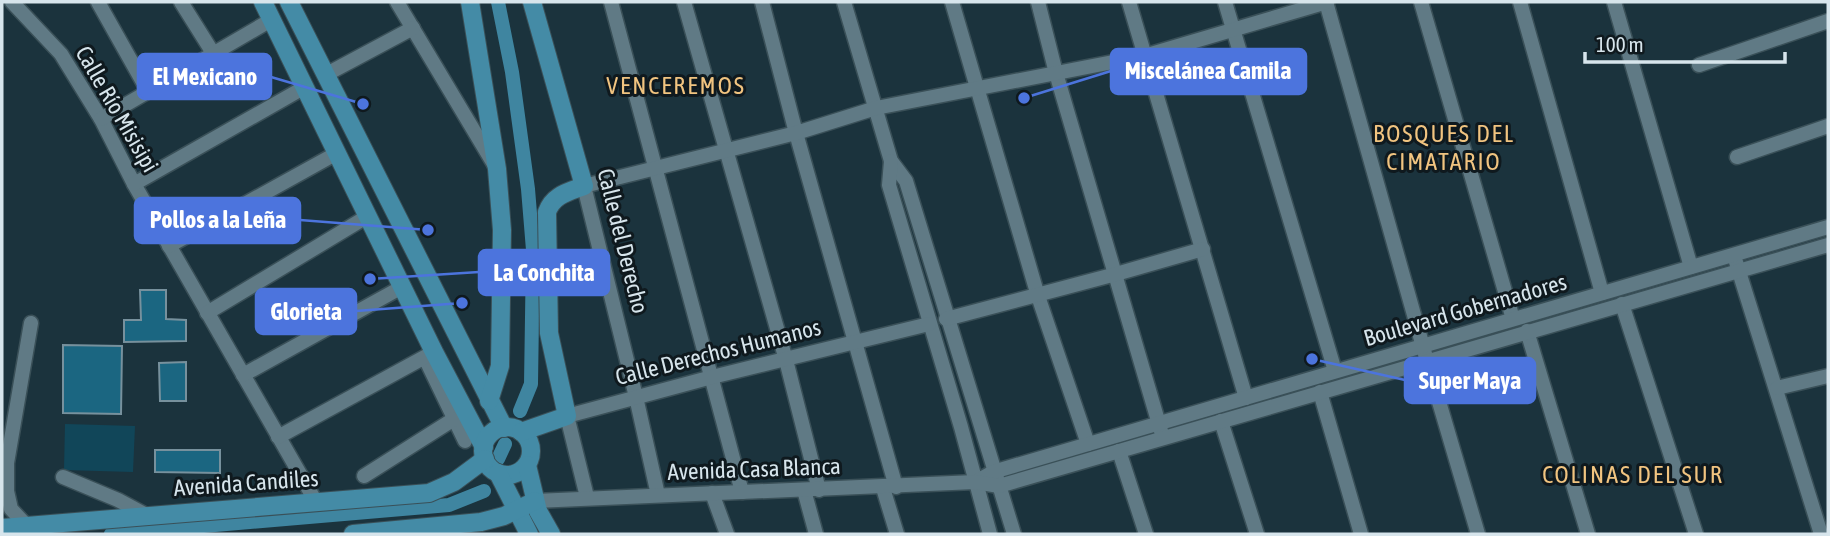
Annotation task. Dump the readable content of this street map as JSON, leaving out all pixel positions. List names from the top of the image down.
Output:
{
  "streets": {
    "main road": ["Calle del Derecho", "Calle Derechos Humanos", "Avenida Candiles"],
    "street": ["Calle Río Misisipi", "Boulevard Gobernadores", "Avenida Casa Blanca"]
  },
  "crossings": [
    ["Calle Río Misisipi", "Avenida Candiles"],
    ["Calle del Derecho", "Calle Derechos Humanos"],
    ["Calle del Derecho", "Avenida Casa Blanca"],
    ["Boulevard Gobernadores", "Avenida Casa Blanca"],
    ["Calle Derechos Humanos", "Avenida Candiles"]
  ],
  "districts": ["VENCEREMOS", "BOSQUES DEL CIMATARIO", "COLINAS DEL SUR"],
  "places": [
    "Miscelánea Camila",
    "El Mexicano",
    "Pollos a la Leña",
    "La Conchita",
    "Glorieta",
    "Super Maya"
  ],
  "scale_bar": "100 m"
}
